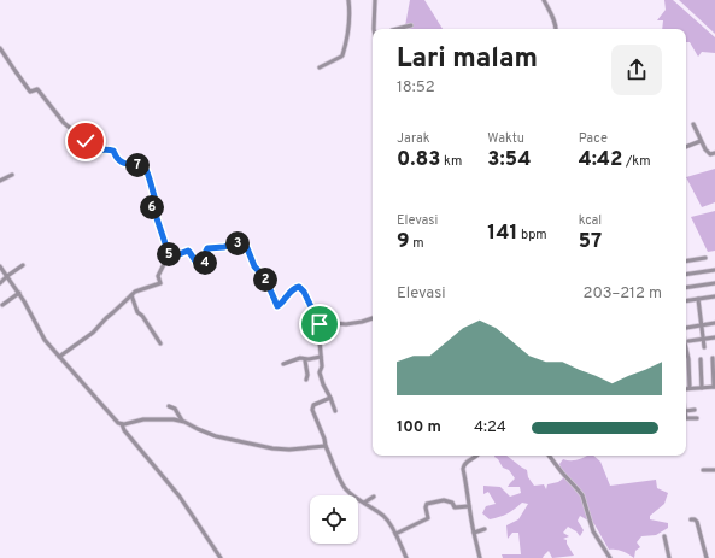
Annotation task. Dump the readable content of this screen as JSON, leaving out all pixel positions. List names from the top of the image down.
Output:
{
  "page": {
    "heading": ["Lari malam", "18:52"],
    "stats": [
      ["Jarak", "0.83 km"],
      ["Waktu", "3:54"],
      ["Pace", "4:42 /km"],
      ["Elevasi", "9 m"],
      ["141 bpm"],
      ["kcal", "57"]
    ],
    "pins": [
      "7",
      "6",
      "3",
      "5",
      "4",
      "2"
    ],
    "chart": ["Elevasi", "203–212 m"],
    "list": [
      {
        "name": "100 m",
        "note": "4:24"
      }
    ]
  }
}
